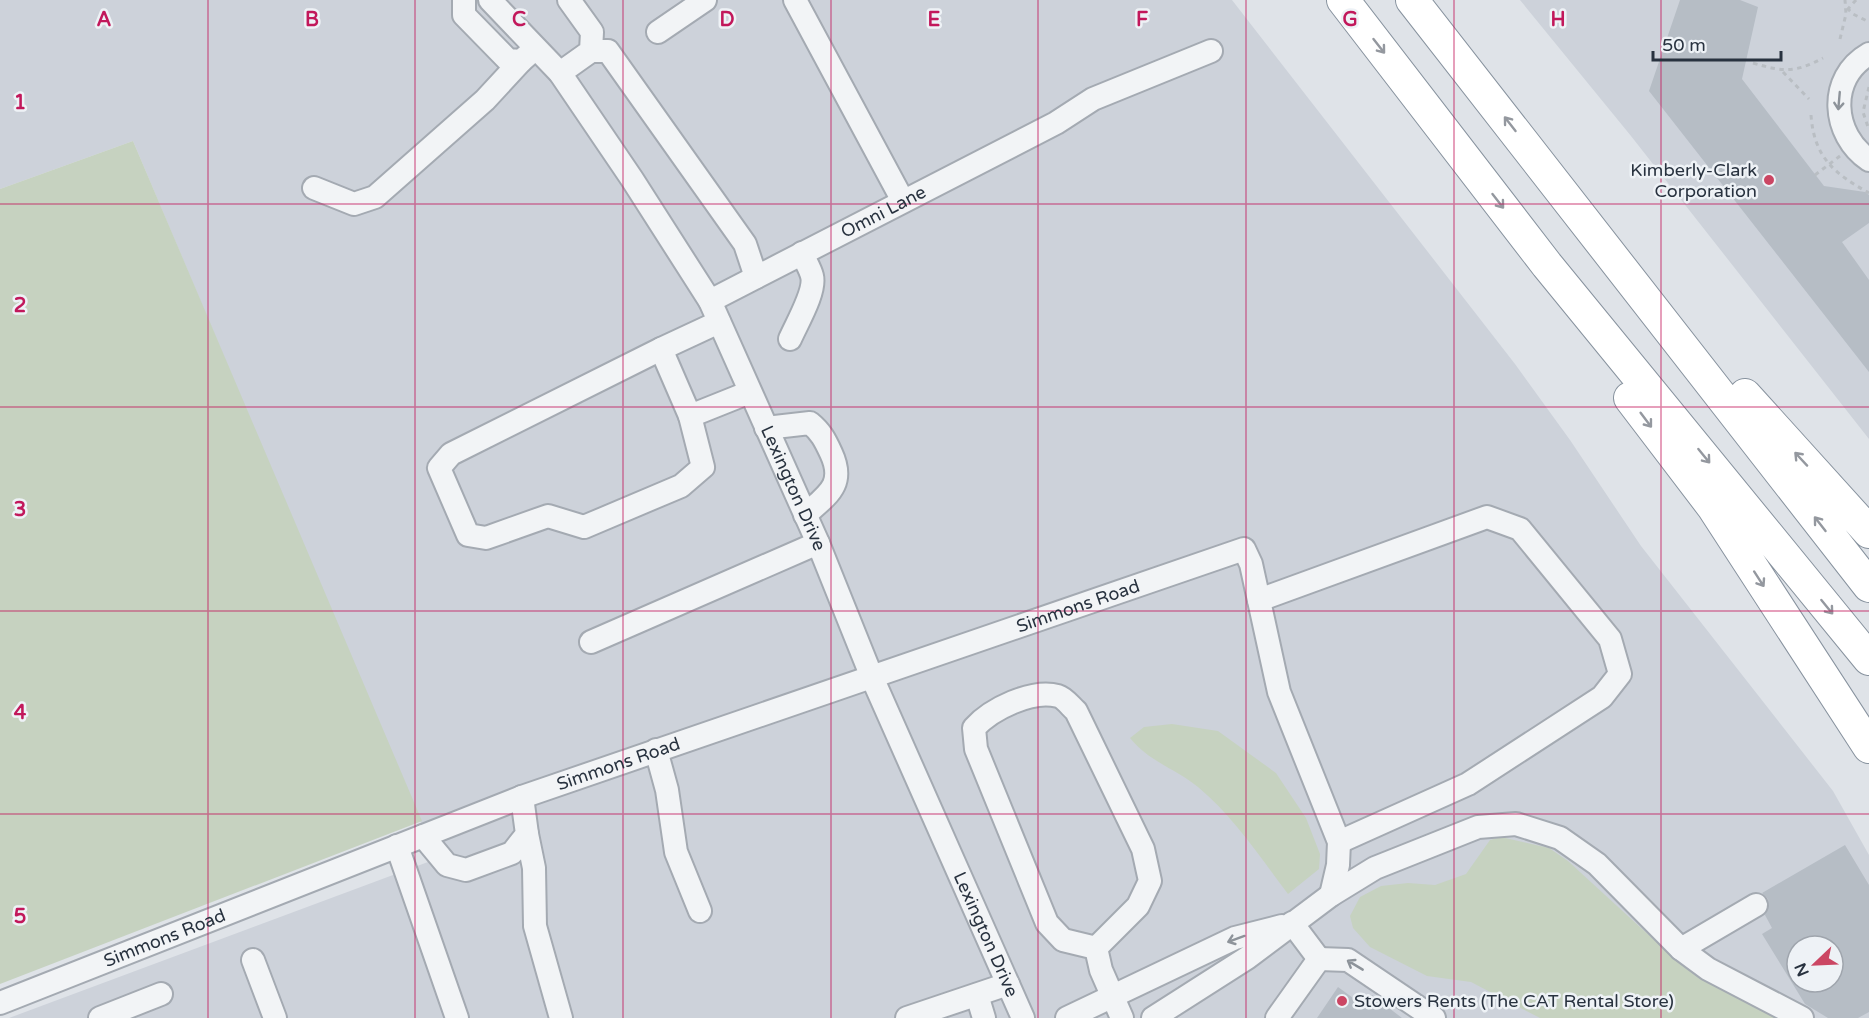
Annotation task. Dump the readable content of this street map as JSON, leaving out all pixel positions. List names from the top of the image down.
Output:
{
  "streets": {
    "street": ["Omni Lane", "Lexington Drive", "Simmons Road"]
  },
  "crossings": [
    ["Omni Lane", "Lexington Drive"],
    ["Lexington Drive", "Simmons Road"]
  ],
  "places": ["Kimberly-Clark Corporation", "Stowers Rents (The CAT Rental Store)"],
  "scale_bar": "50 m",
  "north": "bottom left",
  "grid": {
    "columns": [
      "A",
      "B",
      "C",
      "D",
      "E",
      "F",
      "G",
      "H"
    ],
    "rows": [
      "1",
      "2",
      "3",
      "4",
      "5"
    ]
  }
}
